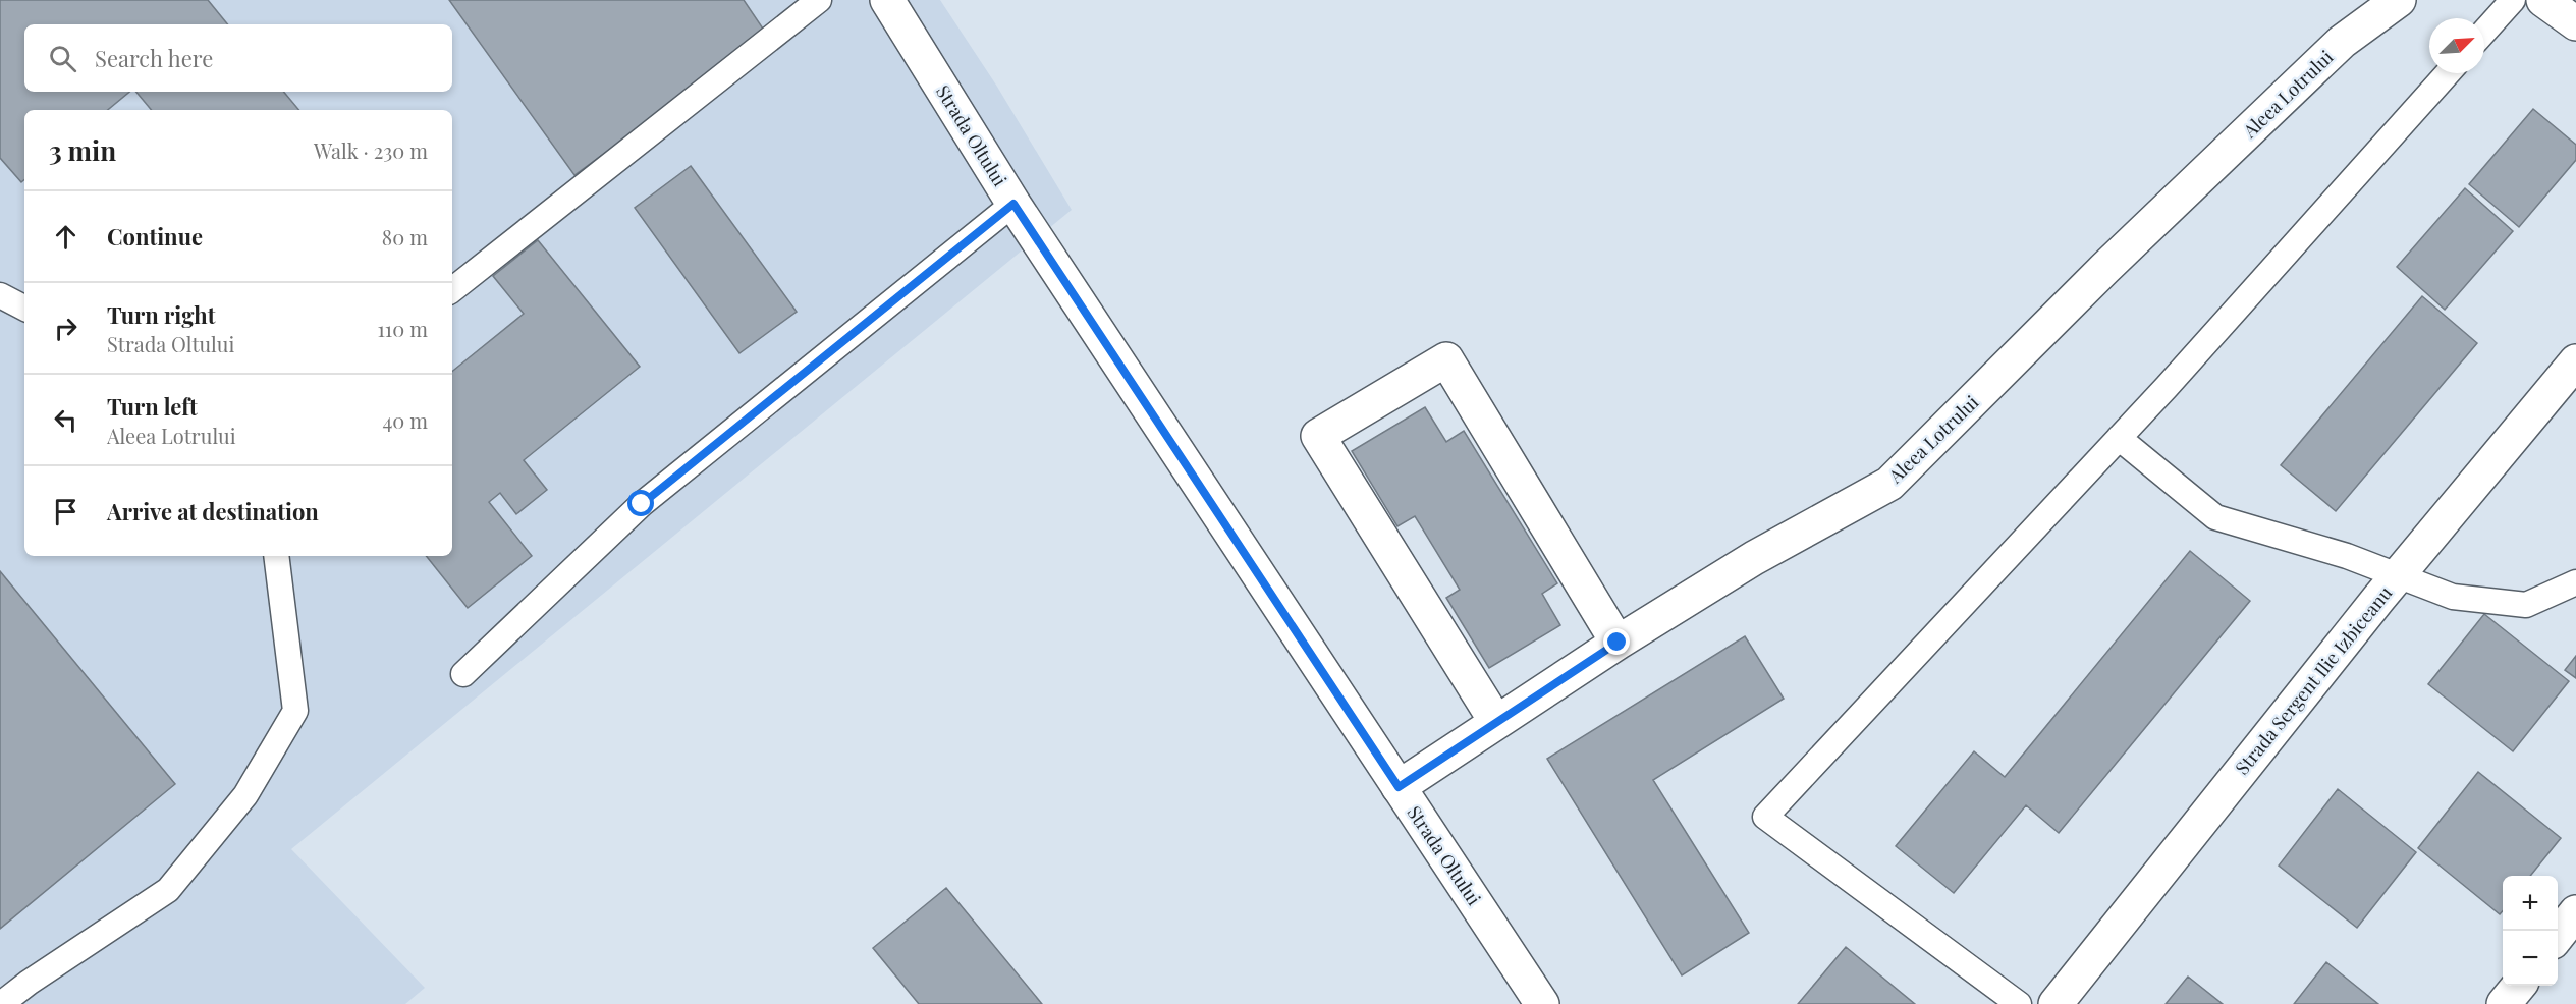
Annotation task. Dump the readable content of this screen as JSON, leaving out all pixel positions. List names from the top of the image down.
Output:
{
  "streets": {
    "street": ["Aleea Lotrului", "Strada Oltului", "Strada Sergent Ilie Izbiceanu"]
  },
  "crossings": [
    ["Aleea Lotrului", "Strada Oltului"]
  ],
  "north": "top right",
  "page": {
    "search": "Search here",
    "heading": ["3 min", "Walk · 230 m"],
    "list": [
      ["Continue", "80 m"],
      ["Turn right", "Strada Oltului", "110 m"],
      ["Turn left", "Aleea Lotrului", "40 m"],
      "Arrive at destination"
    ],
    "map_buttons": ["+", "−"]
  }
}
